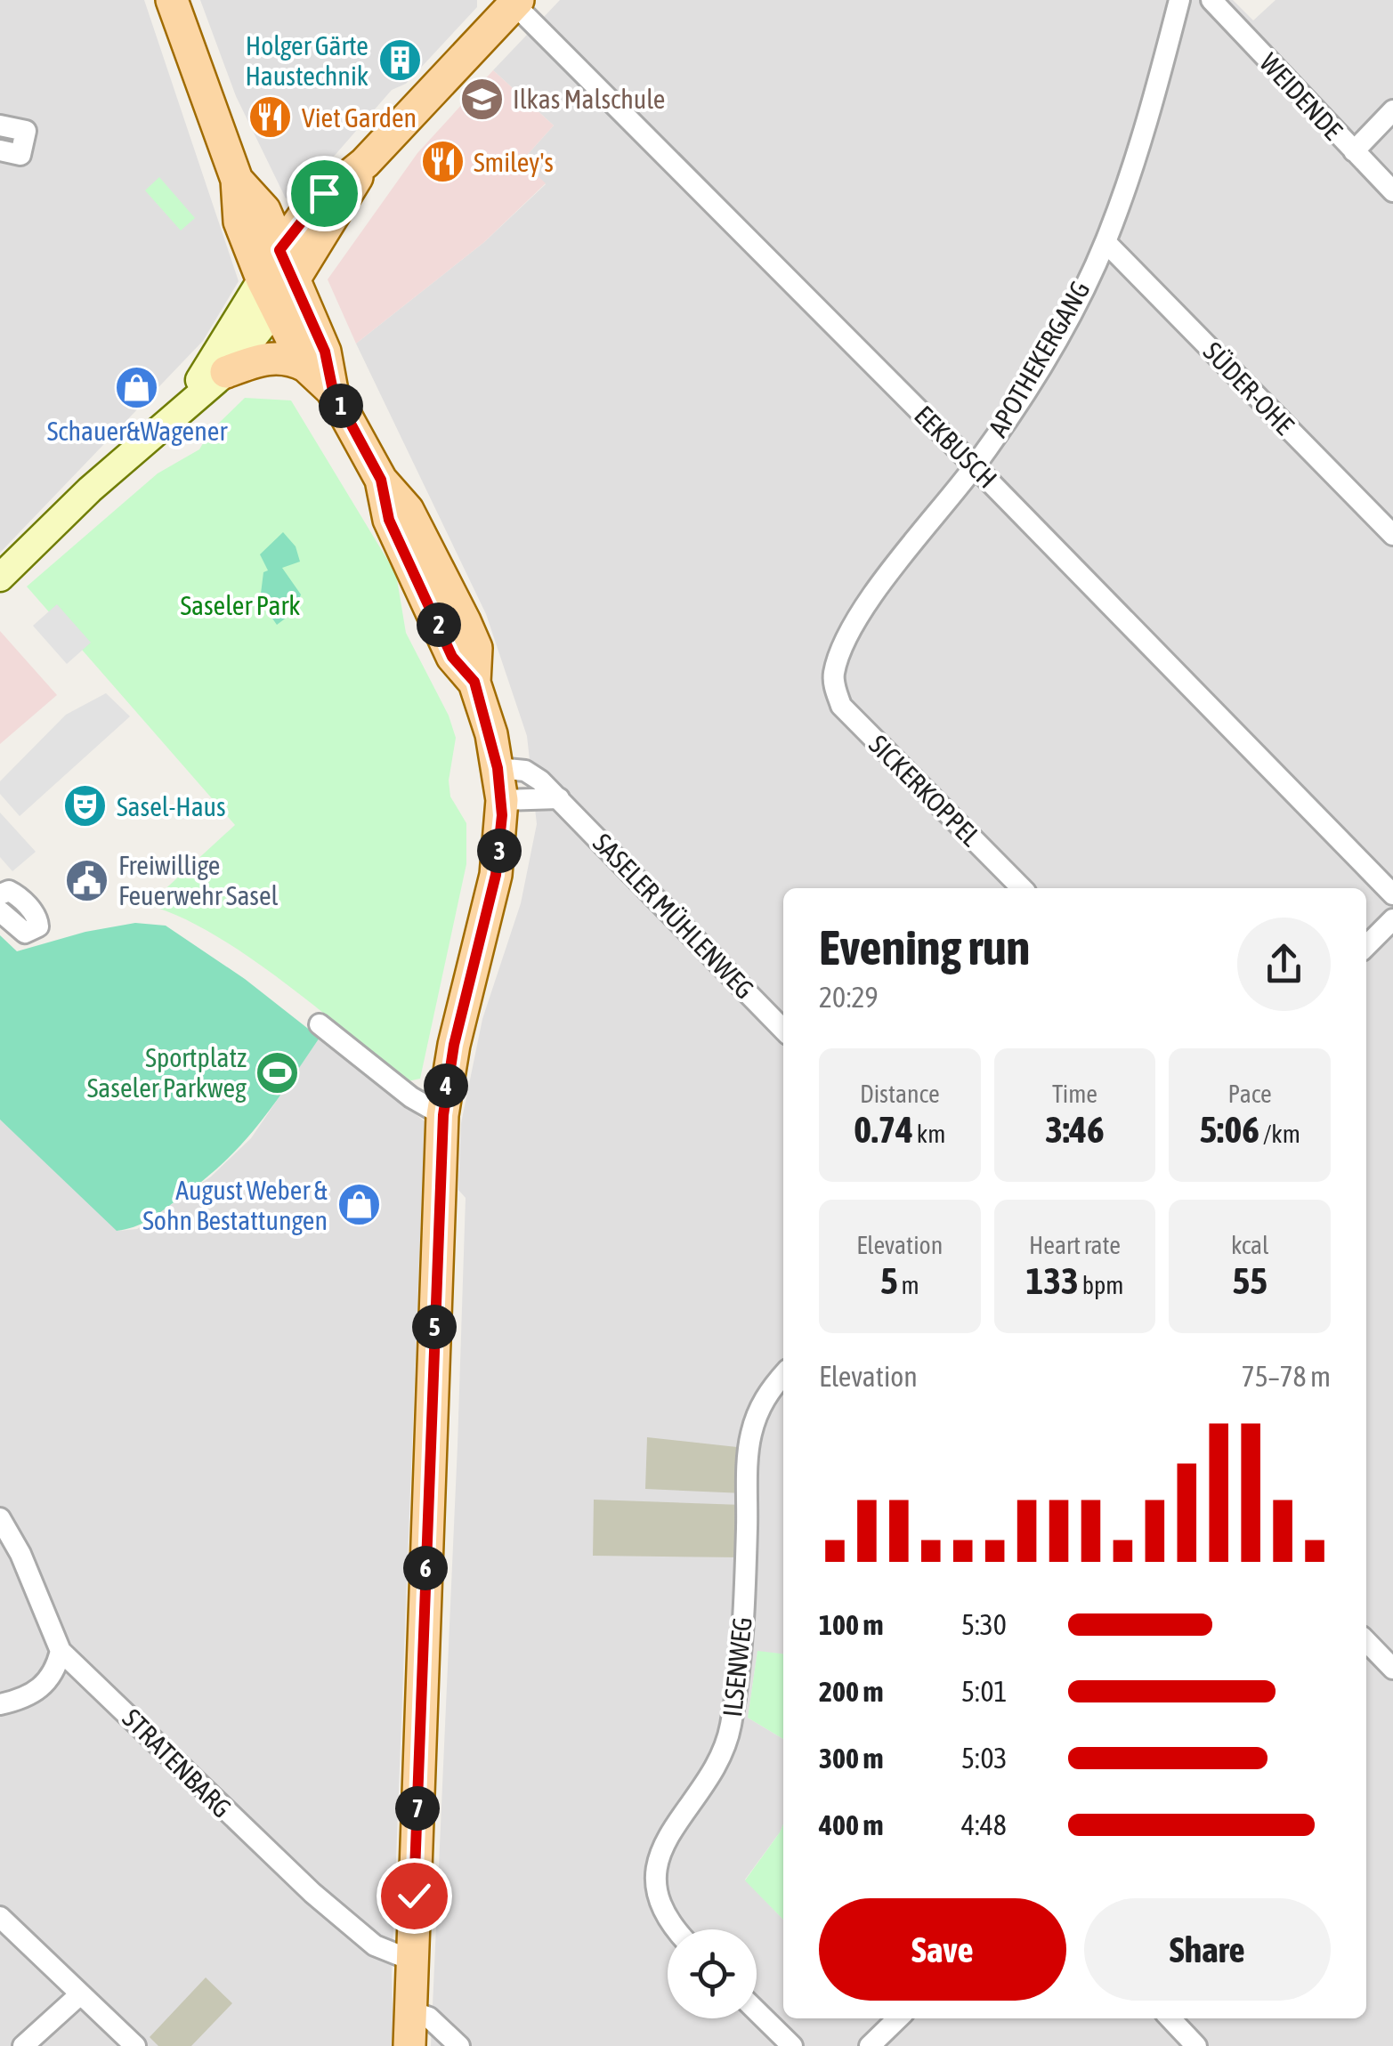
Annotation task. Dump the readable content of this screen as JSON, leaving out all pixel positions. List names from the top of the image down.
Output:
{
  "streets": {
    "street": [
      "WEIDENDE",
      "APOTHEKERGANG",
      "SÜDER-OHE",
      "EEKBUSCH",
      "SICKERKOPPEL",
      "SASELER MÜHLENWEG",
      "ILSENWEG",
      "STRATENBARG"
    ]
  },
  "crossings": [
    ["APOTHEKERGANG", "SÜDER-OHE"],
    ["APOTHEKERGANG", "EEKBUSCH"],
    ["APOTHEKERGANG", "SICKERKOPPEL"]
  ],
  "parks": ["Saseler Park"],
  "places": {
    "building": ["Holger Gärte Haustechnik"],
    "school or university": ["Ilkas Malschule"],
    "restaurant": ["Viet Garden", "Smiley's"],
    "shop": ["Schauer&Wagener", "August Weber & Sohn Bestattungen"],
    "theatre": ["Sasel-Haus"],
    "public building": ["Freiwillige Feuerwehr Sasel"],
    "sports": ["Sportplatz Saseler Parkweg"]
  },
  "page": {
    "pins": [
      "1",
      "2",
      "3",
      "4",
      "5",
      "6",
      "7"
    ],
    "heading": ["Evening run", "20:29"],
    "stats": [
      ["Distance", "0.74 km"],
      ["Time", "3:46"],
      ["Pace", "5:06 /km"],
      ["Elevation", "5 m"],
      ["Heart rate", "133 bpm"],
      ["kcal", "55"]
    ],
    "chart": ["Elevation", "75–78 m"],
    "list": [
      {
        "name": "100 m",
        "note": "5:30"
      },
      {
        "name": "200 m",
        "note": "5:01"
      },
      {
        "name": "300 m",
        "note": "5:03"
      },
      {
        "name": "400 m",
        "note": "4:48"
      }
    ],
    "buttons": ["Save", "Share"]
  }
}
